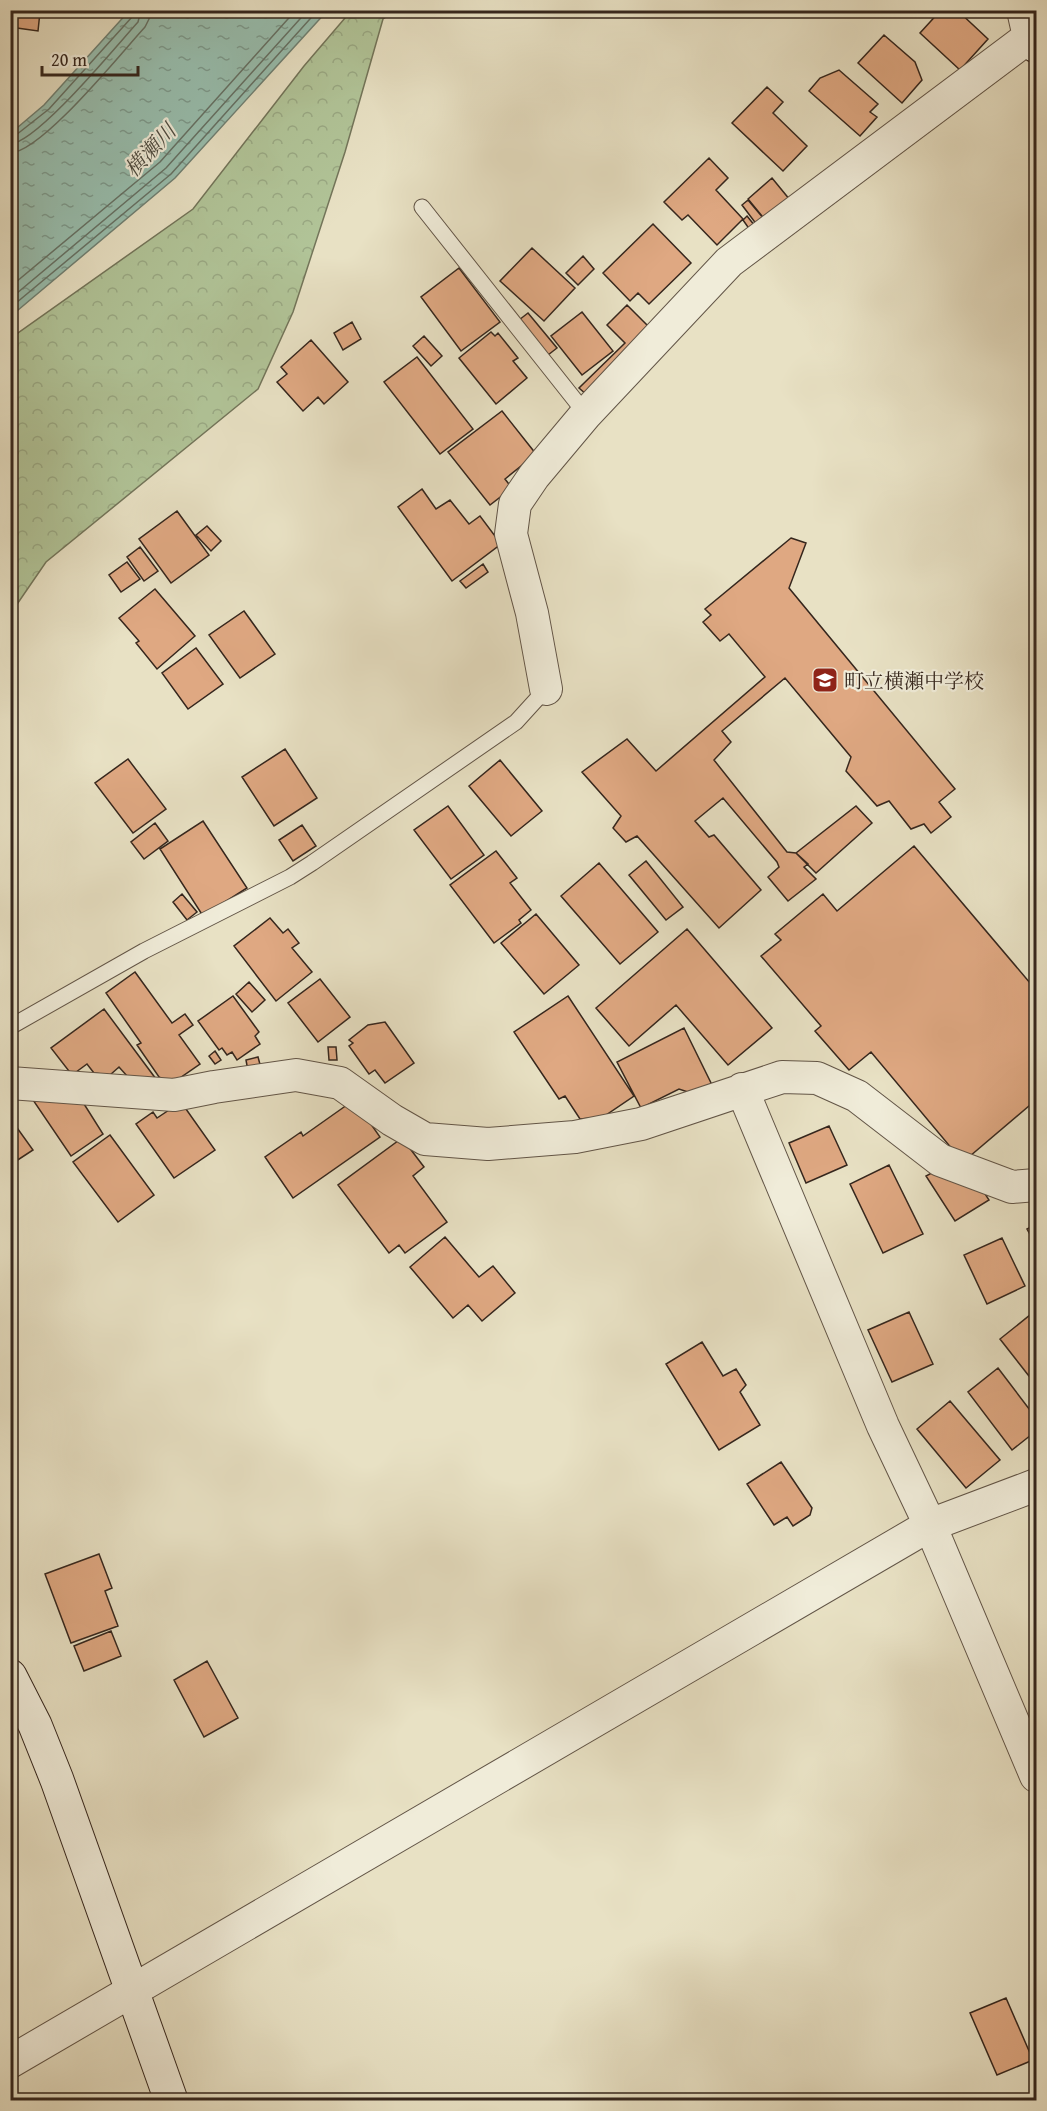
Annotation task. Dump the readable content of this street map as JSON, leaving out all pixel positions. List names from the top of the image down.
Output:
{
  "water": ["横瀬川"],
  "places": {
    "school or university": ["町立横瀬中学校"]
  },
  "scale_bar": "20 m"
}
